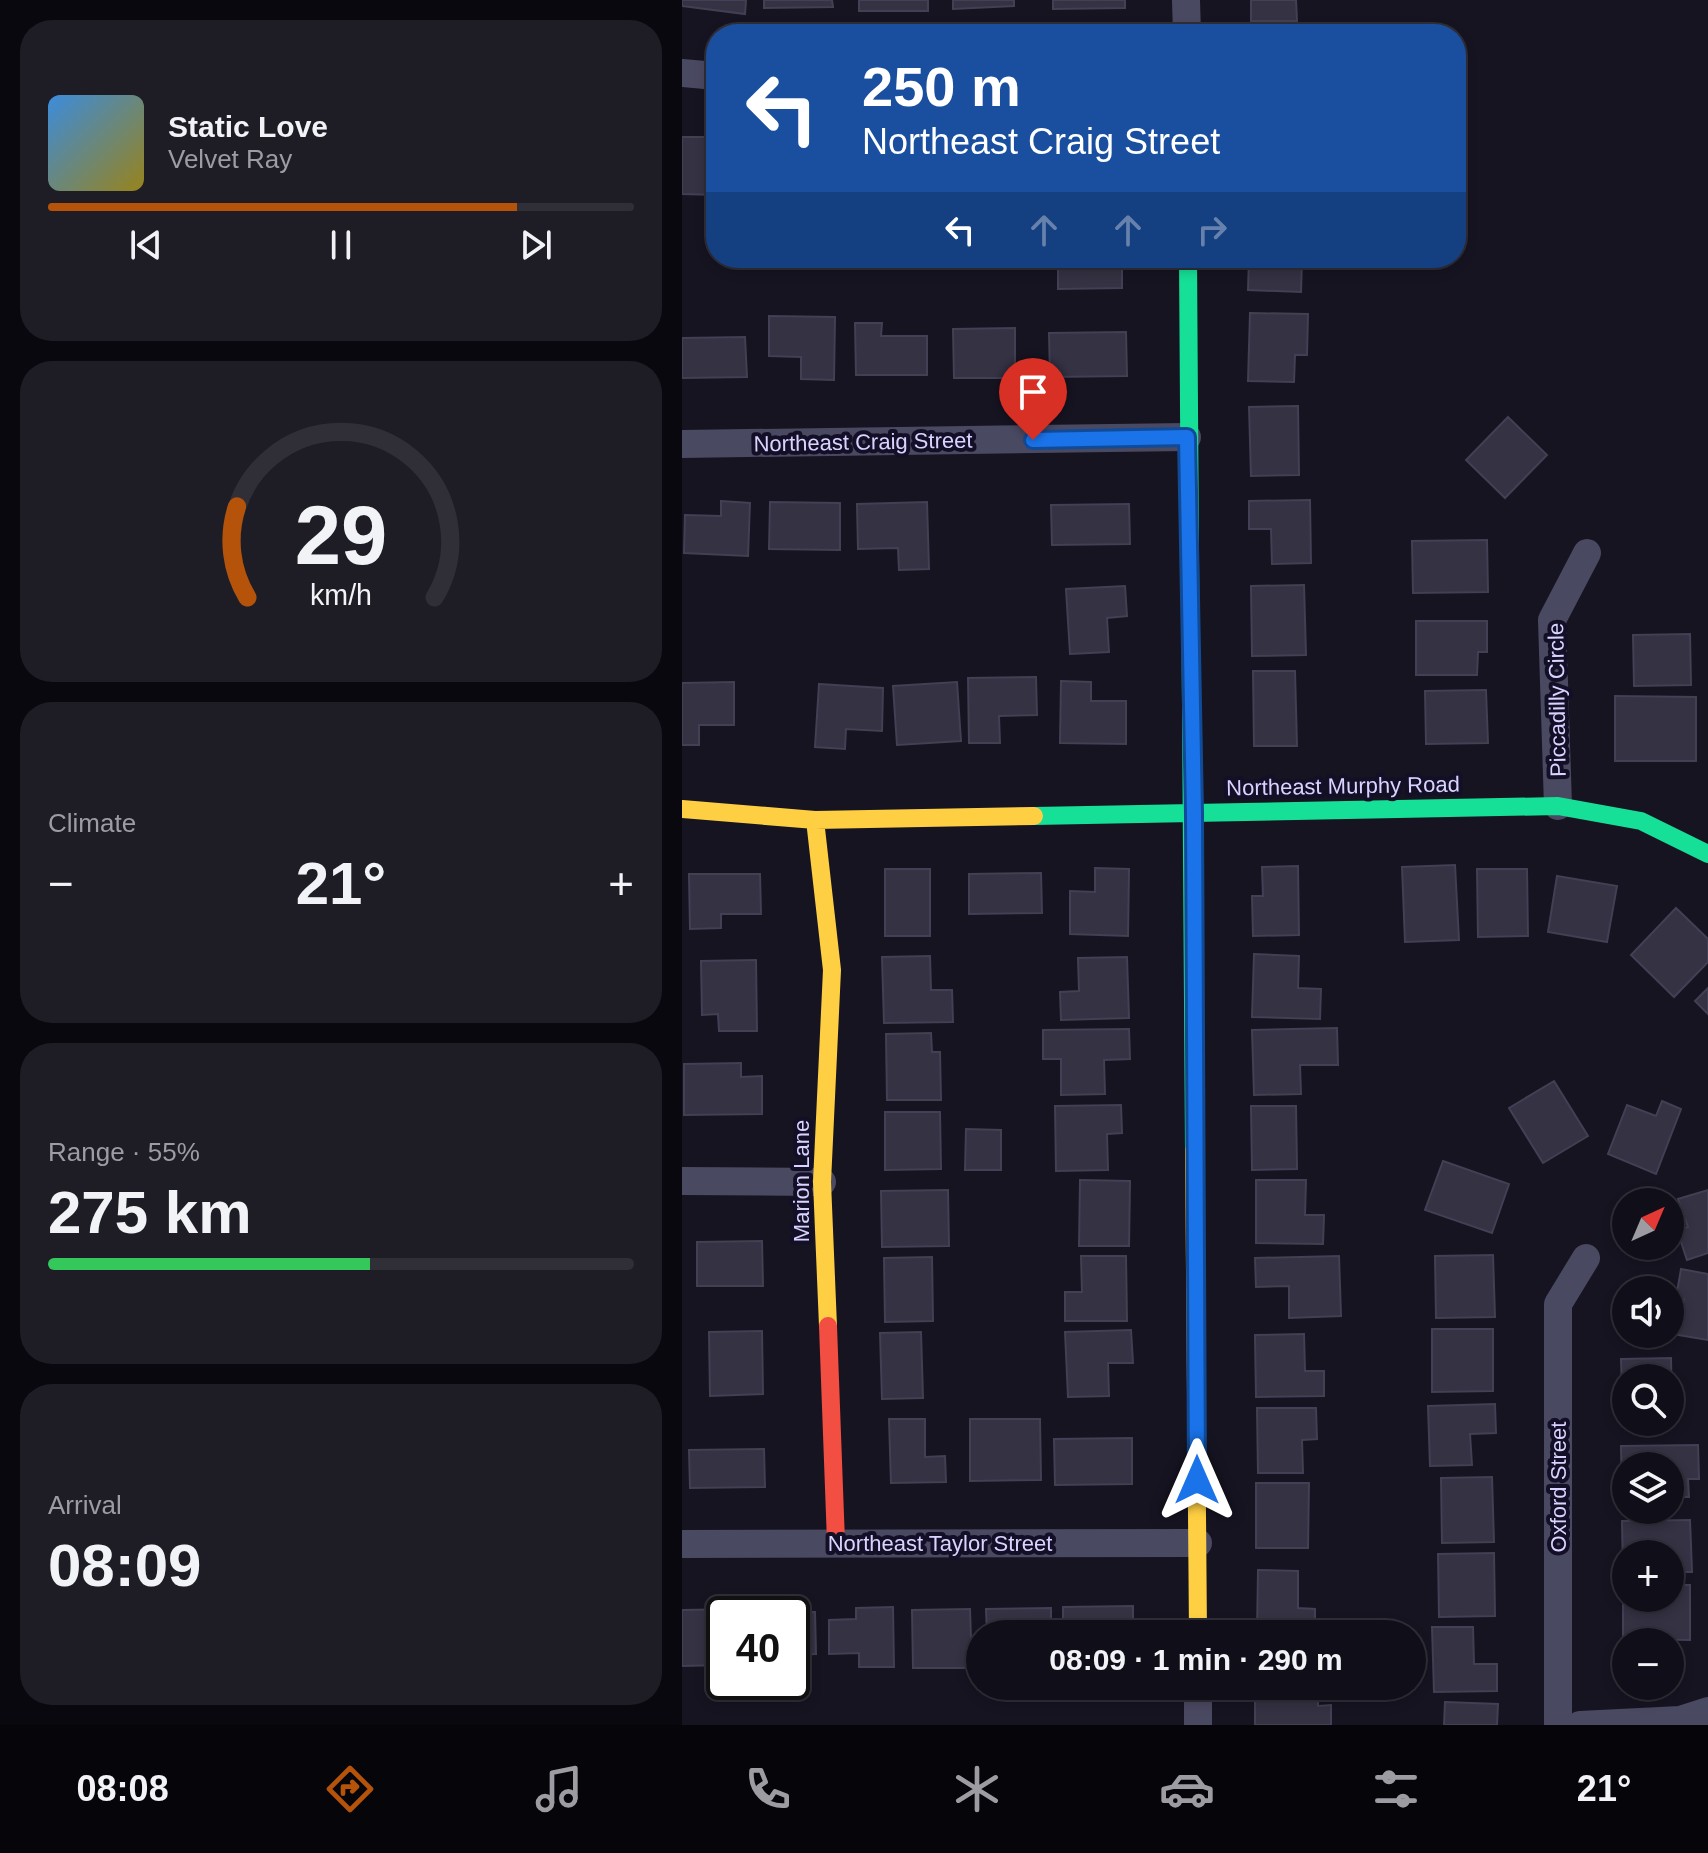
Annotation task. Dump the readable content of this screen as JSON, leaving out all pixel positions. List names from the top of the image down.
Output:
{
  "streets": {
    "street": [
      "Northeast Craig Street",
      "Piccadilly Circle",
      "Northeast Murphy Road",
      "Marion Lane",
      "Oxford Street",
      "Northeast Taylor Street"
    ]
  },
  "crossings": [
    ["Piccadilly Circle", "Northeast Murphy Road"],
    ["Northeast Murphy Road", "Marion Lane"],
    ["Marion Lane", "Northeast Taylor Street"]
  ],
  "north": "top right",
  "page": {
    "turn": ["250 m", "Northeast Craig Street"],
    "song": ["Static Love", "Velvet Ray"],
    "tile": [
      "Climate",
      ["Range · 55%", "275 km"],
      ["Arrival", "08:09"]
    ],
    "heat": ["−", "21°", "+"],
    "map_buttons": ["+", "−"],
    "limit": "40",
    "trip": "08:09 · 1 min · 290 m",
    "tabs": ["08:08", "21°"],
    "gauge": ["29", "km/h"]
  }
}
